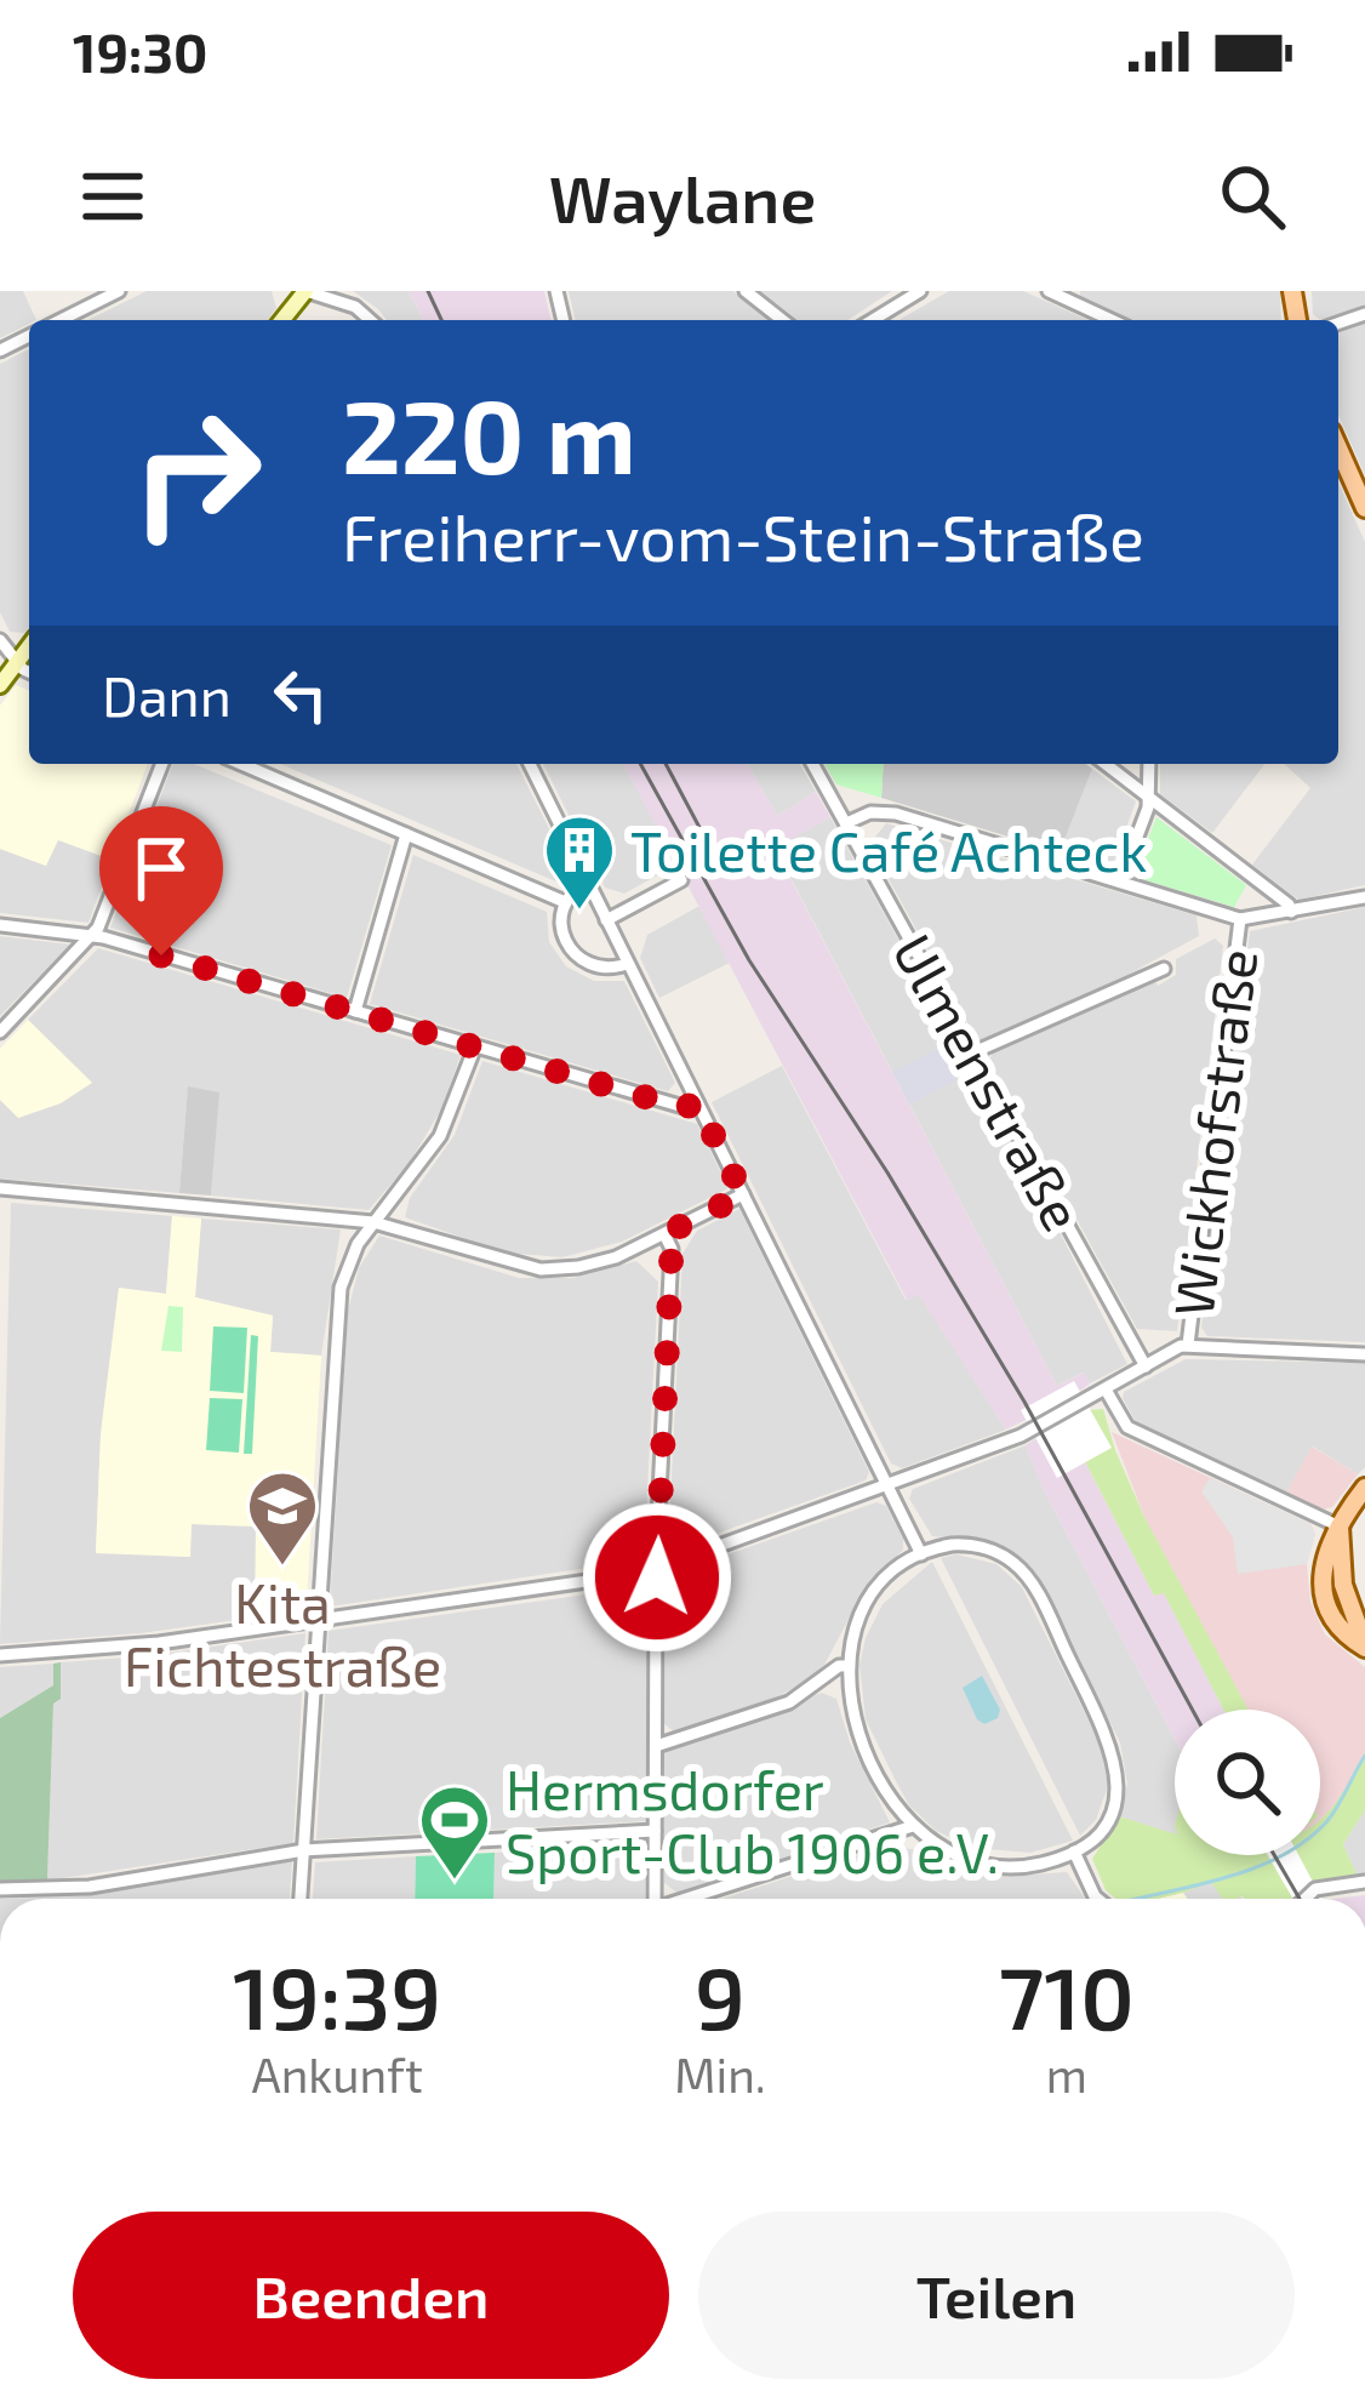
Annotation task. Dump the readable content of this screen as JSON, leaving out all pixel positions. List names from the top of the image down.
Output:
{
  "streets": {
    "street": ["Ulmenstraße", "Wickhofstraße"]
  },
  "places": {
    "building": ["Toilette Café Achteck"],
    "school or university": ["Kita Fichtestraße"],
    "sports": ["Hermsdorfer Sport-Club 1906 e.V."]
  },
  "page": {
    "status": "19:30",
    "header": "Waylane",
    "turn": ["220 m", "Freiherr-vom-Stein-Straße"],
    "then": "Dann",
    "eta": [
      "19:39",
      "Ankunft",
      "9",
      "Min.",
      "710",
      "m"
    ],
    "buttons": ["Beenden", "Teilen"]
  }
}
